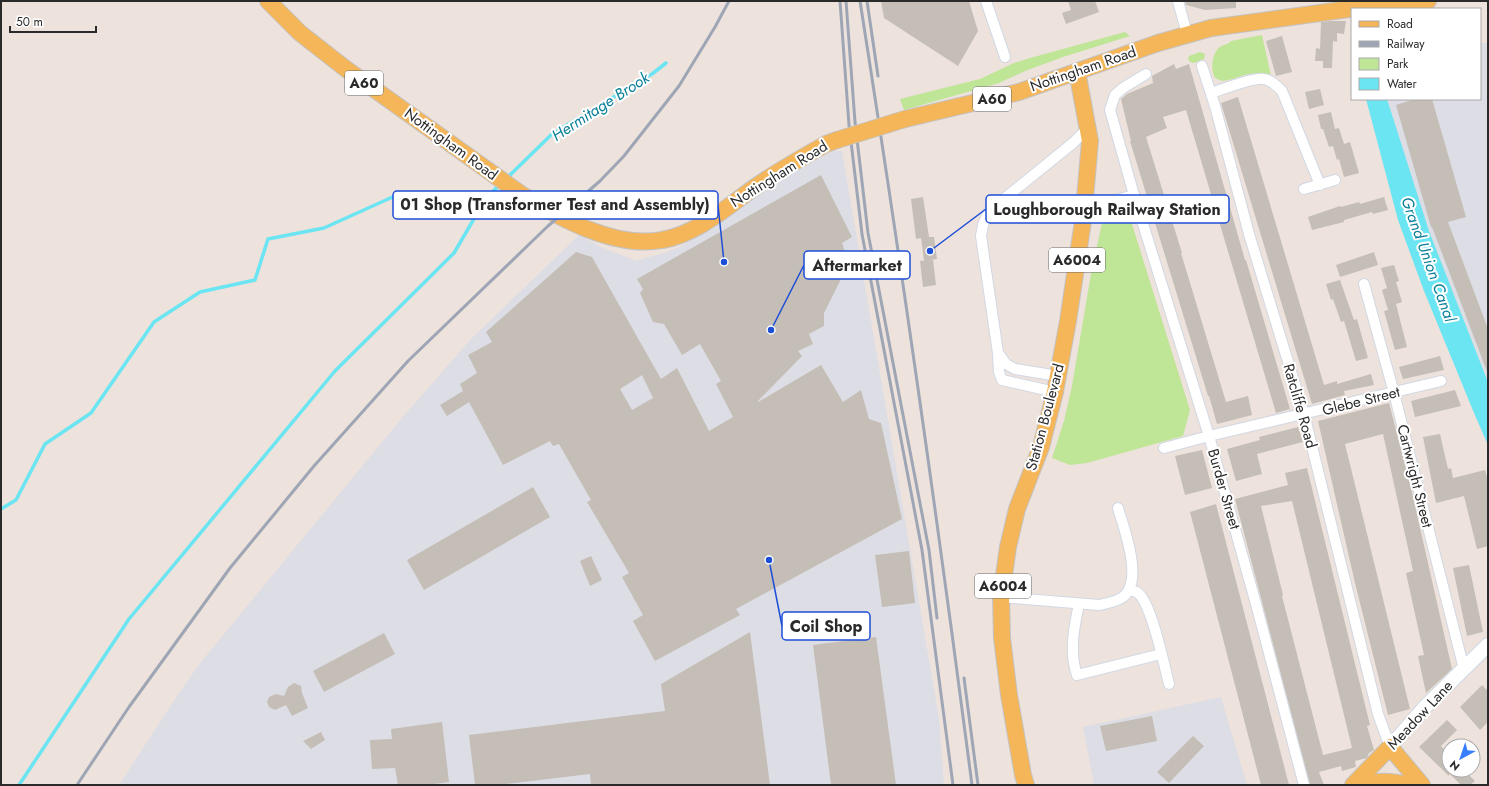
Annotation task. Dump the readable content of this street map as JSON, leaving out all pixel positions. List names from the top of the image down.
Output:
{
  "streets": {
    "main road": [
      "Nottingham Road",
      "A60",
      "A6004",
      "Station Boulevard",
      "Meadow Lane"
    ],
    "street": [
      "Glebe Street",
      "Ratcliffe Road",
      "Cartwright Street",
      "Burder Street"
    ]
  },
  "crossings": [
    ["Nottingham Road", "Station Boulevard"],
    ["Glebe Street", "Ratcliffe Road"],
    ["Glebe Street", "Cartwright Street"],
    ["Glebe Street", "Burder Street"],
    ["Ratcliffe Road", "Meadow Lane"],
    ["Cartwright Street", "Meadow Lane"]
  ],
  "water": ["Hermitage Brook", "Grand Union Canal"],
  "places": [
    "Loughborough Railway Station",
    "01 Shop (Transformer Test and Assembly)",
    "Aftermarket",
    "Coil Shop"
  ],
  "legend": [
    "Road",
    "Railway",
    "Park",
    "Water"
  ],
  "scale_bar": "50 m",
  "north": "bottom left"
}
